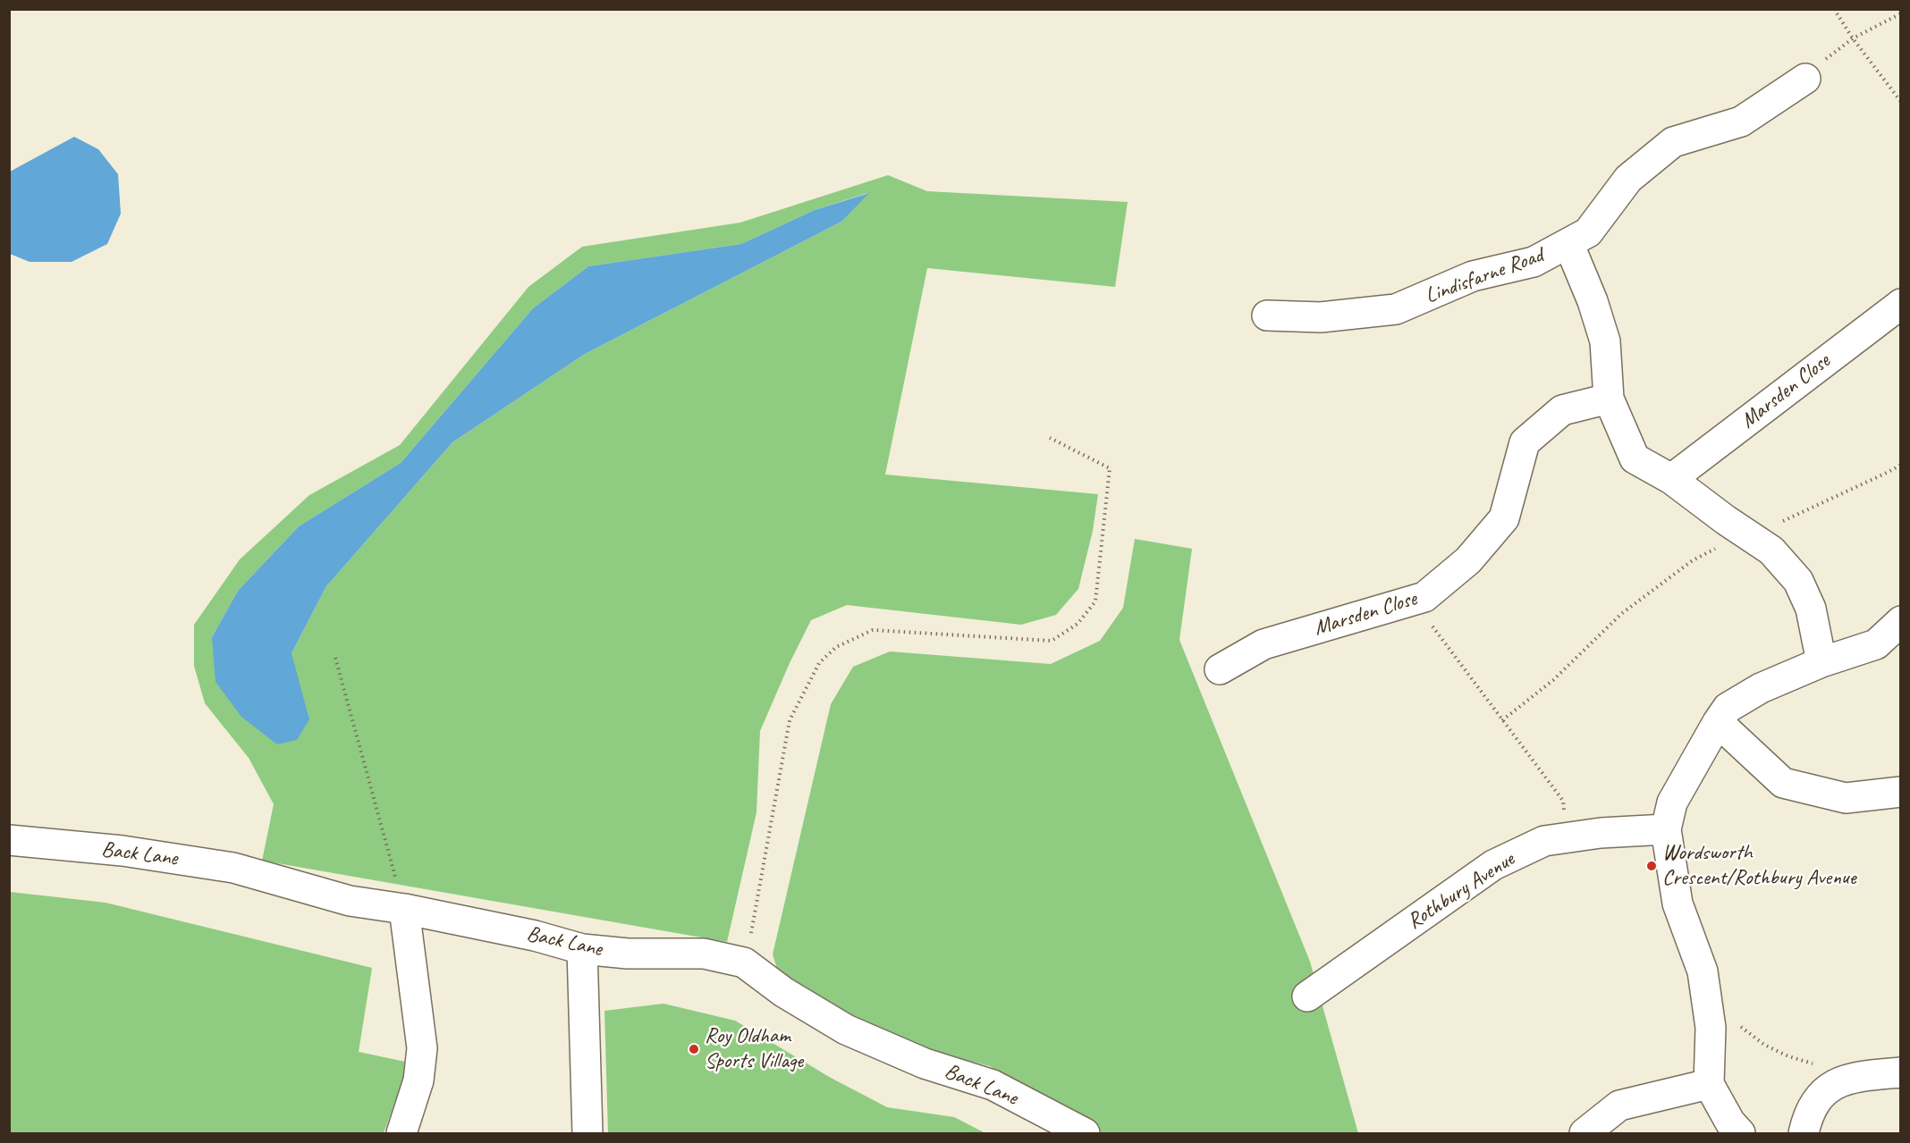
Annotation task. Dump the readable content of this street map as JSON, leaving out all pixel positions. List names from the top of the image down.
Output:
{
  "streets": {
    "street": [
      "Lindisfarne Road",
      "Marsden Close",
      "Back Lane",
      "Rothbury Avenue"
    ]
  },
  "places": ["Wordsworth Crescent/Rothbury Avenue", "Roy Oldham Sports Village"]
}
